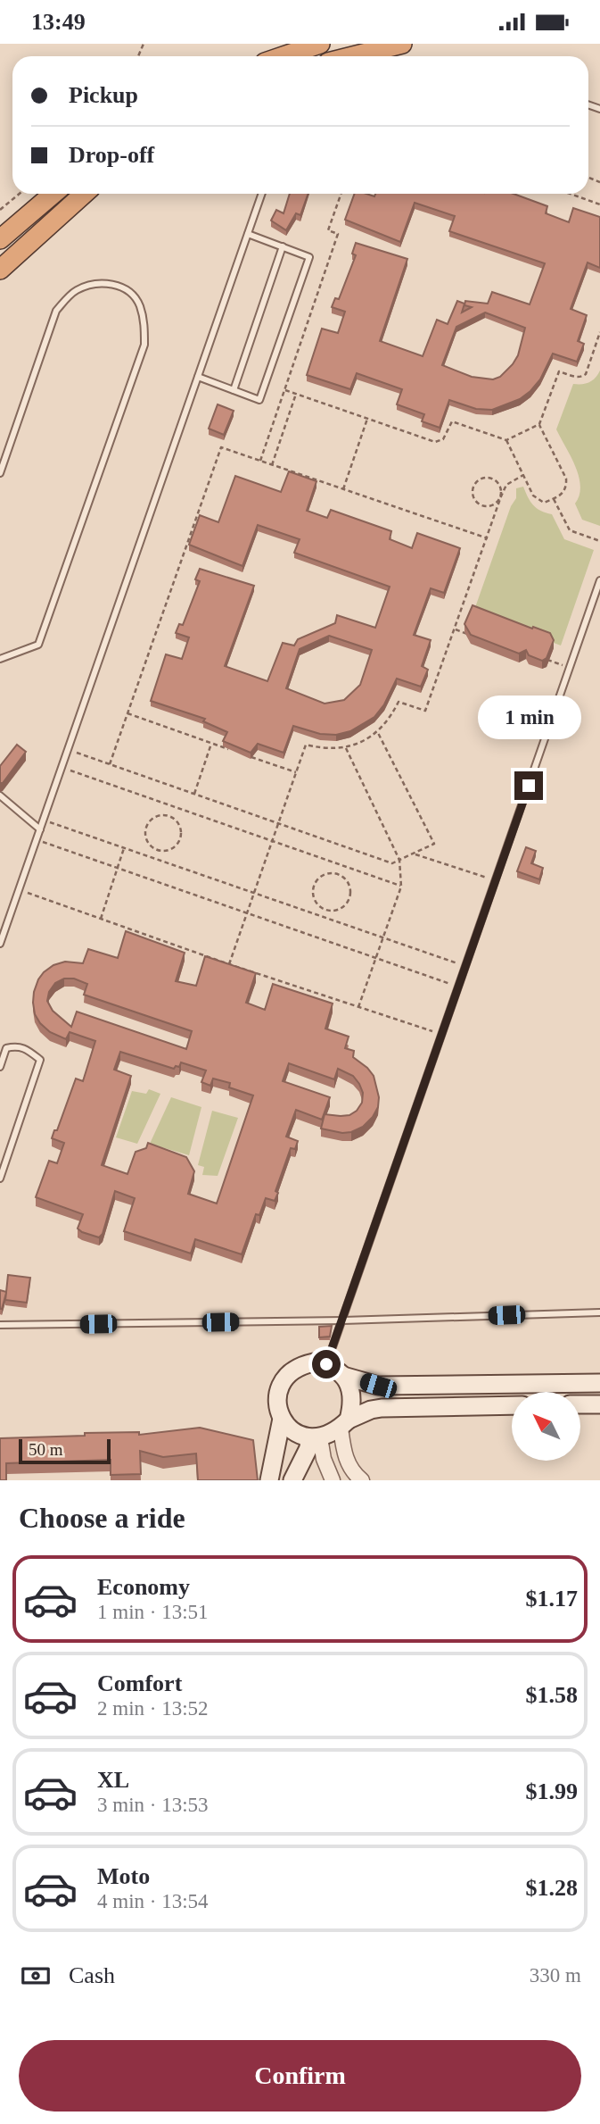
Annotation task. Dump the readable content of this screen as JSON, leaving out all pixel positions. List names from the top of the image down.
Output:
{
  "scale_bar": "50 m",
  "north": "top left",
  "page": {
    "status": "13:49",
    "banner": ["Pickup", "Drop-off"],
    "bubble": "1 min",
    "scale": "50 m",
    "heading": "Choose a ride",
    "list": [
      {
        "name": "Economy",
        "note": "1 min · 13:51",
        "value": "$1.17"
      },
      {
        "name": "Comfort",
        "note": "2 min · 13:52",
        "value": "$1.58"
      },
      {
        "name": "XL",
        "note": "3 min · 13:53",
        "value": "$1.99"
      },
      {
        "name": "Moto",
        "note": "4 min · 13:54",
        "value": "$1.28"
      }
    ],
    "pay": ["Cash", "330 m"],
    "buttons": "Confirm"
  }
}
